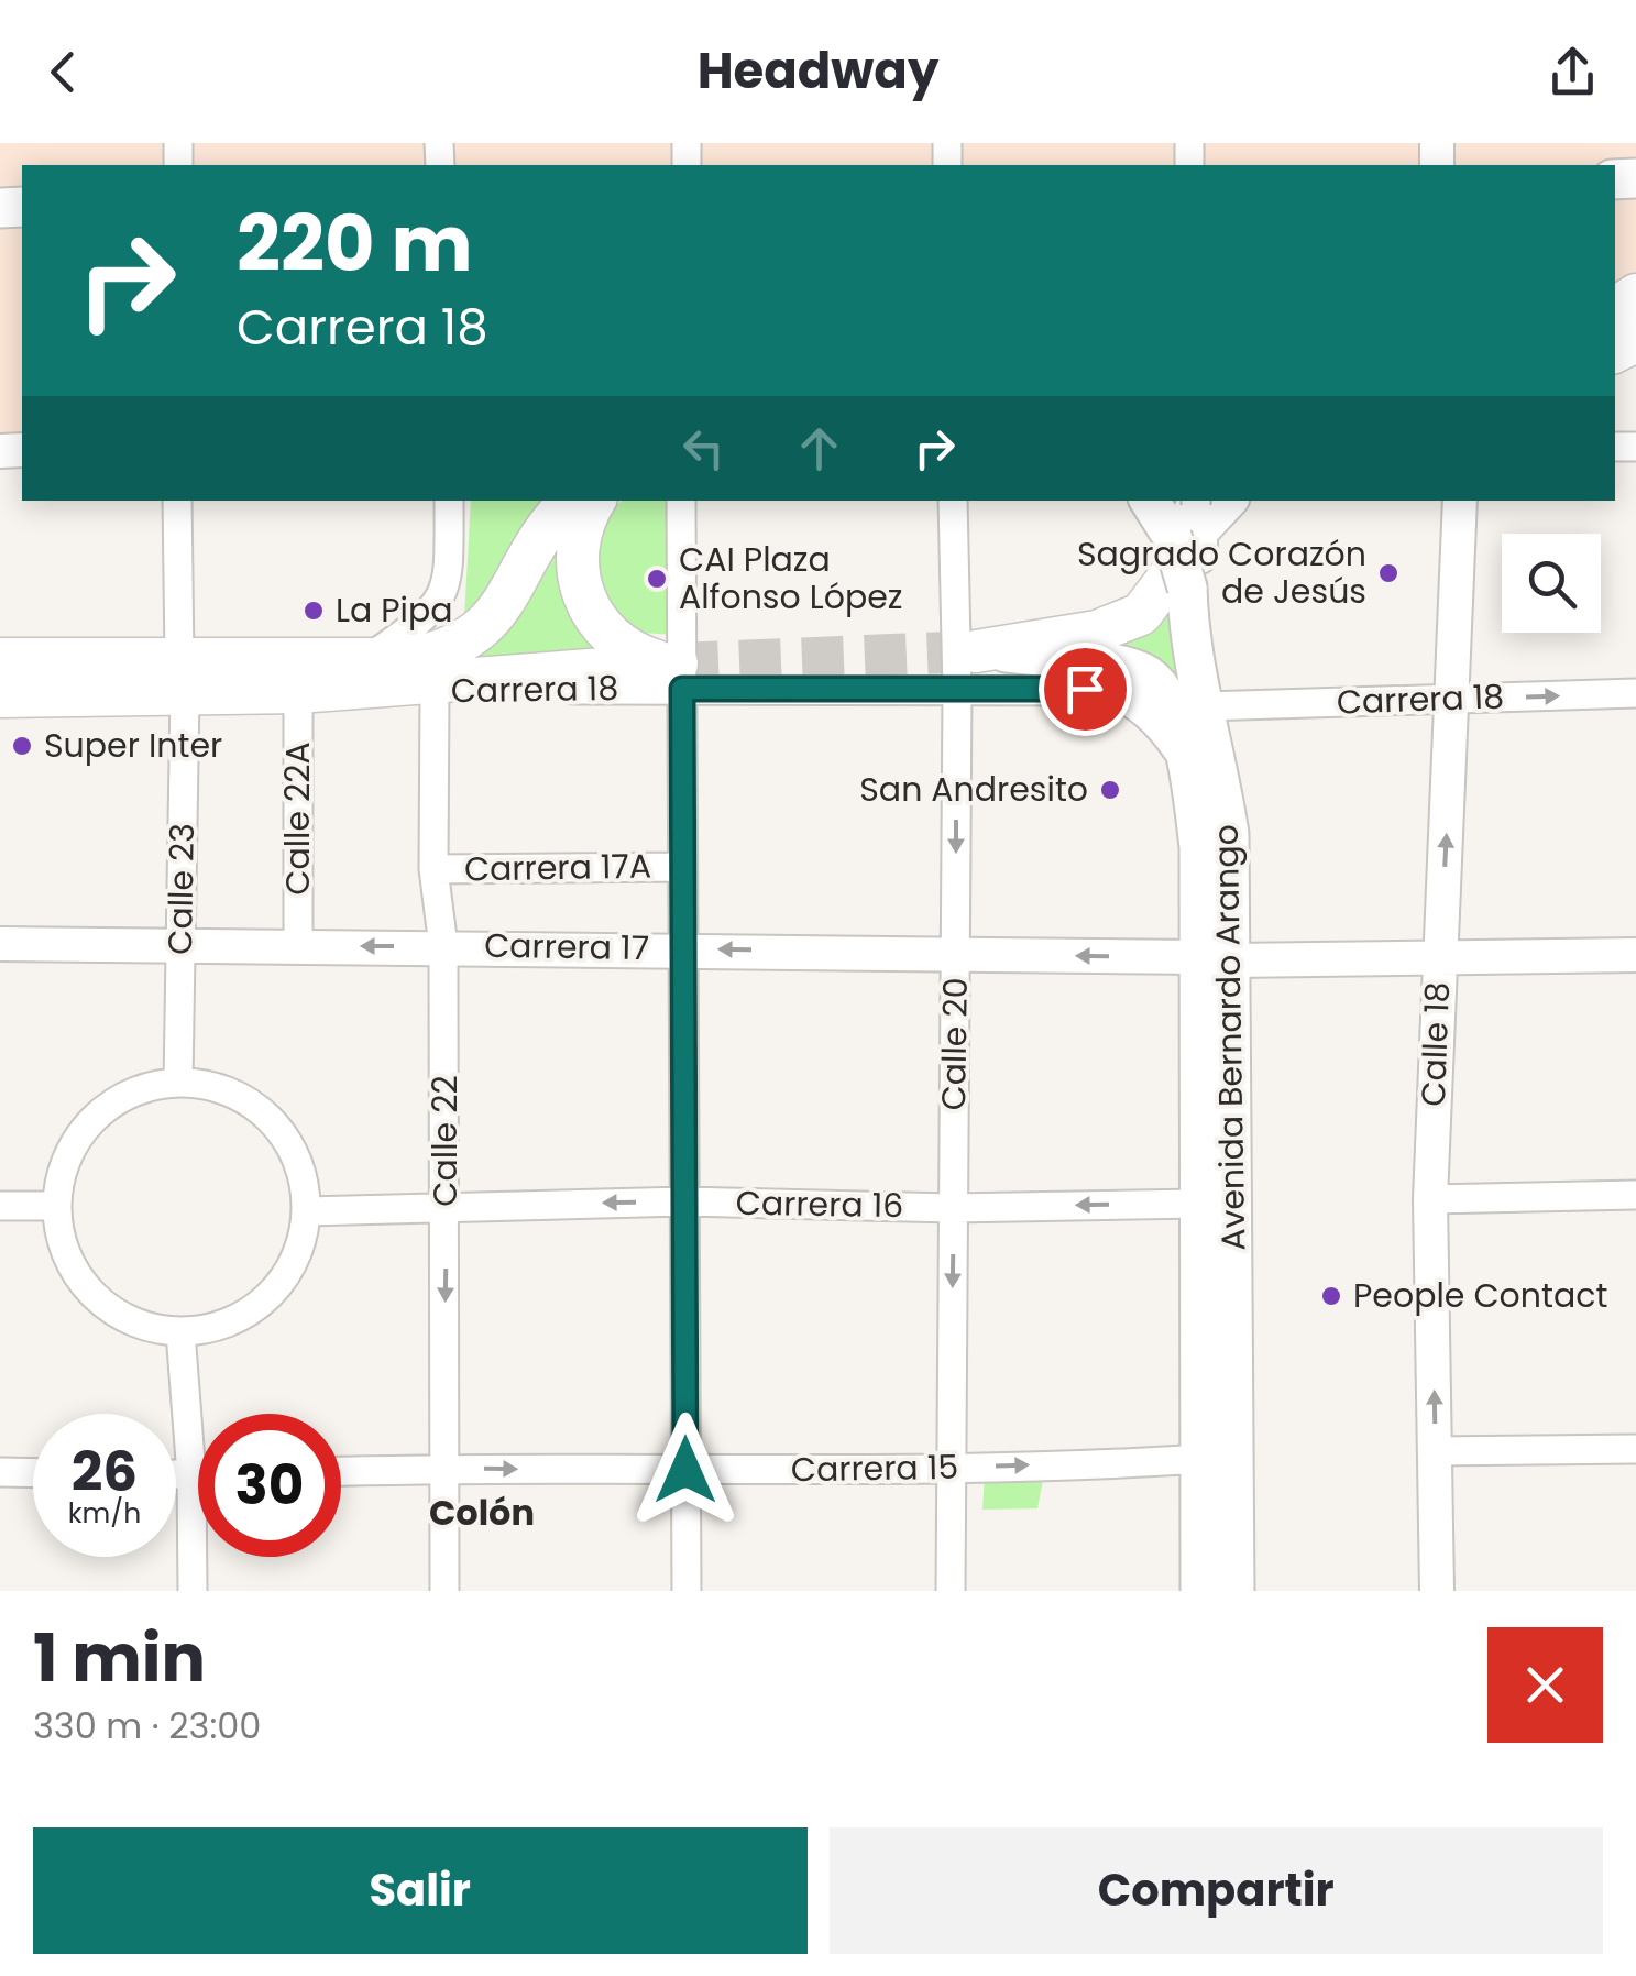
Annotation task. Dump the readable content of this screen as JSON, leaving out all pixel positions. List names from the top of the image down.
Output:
{
  "streets": {
    "main road": ["Avenida Bernardo Arango"],
    "street": [
      "Carrera 18",
      "Calle 22A",
      "Carrera 17A",
      "Calle 23",
      "Carrera 17",
      "Calle 20",
      "Calle 18",
      "Calle 22",
      "Carrera 16",
      "Carrera 15"
    ]
  },
  "crossings": [
    ["Carrera 18", "Avenida Bernardo Arango"],
    ["Carrera 18", "Calle 20"],
    ["Carrera 18", "Calle 18"],
    ["Carrera 18", "Calle 22"],
    ["Calle 22A", "Carrera 17"],
    ["Carrera 17A", "Calle 22"],
    ["Calle 23", "Carrera 17"],
    ["Calle 23", "Carrera 16"],
    ["Carrera 17", "Avenida Bernardo Arango"],
    ["Carrera 17", "Calle 20"],
    ["Carrera 17", "Calle 18"],
    ["Carrera 17", "Calle 22"],
    ["Avenida Bernardo Arango", "Carrera 16"],
    ["Avenida Bernardo Arango", "Carrera 15"],
    ["Calle 20", "Carrera 16"],
    ["Calle 20", "Carrera 15"],
    ["Calle 22", "Carrera 16"],
    ["Calle 22", "Carrera 15"]
  ],
  "one_way": [
    "Carrera 17",
    "Calle 20",
    "Calle 18",
    "Carrera 16",
    "Carrera 15"
  ],
  "districts": ["Colón"],
  "places": [
    "Sagrado Corazón de Jesús",
    "CAI Plaza Alfonso López",
    "La Pipa",
    "Super Inter",
    "San Andresito",
    "People Contact"
  ],
  "page": {
    "header": "Headway",
    "turn": ["220 m", "Carrera 18"],
    "speed": "26 km/h",
    "limit": "30",
    "heading": ["1 min", "330 m · 23:00"],
    "buttons": ["Salir", "Compartir"]
  }
}
